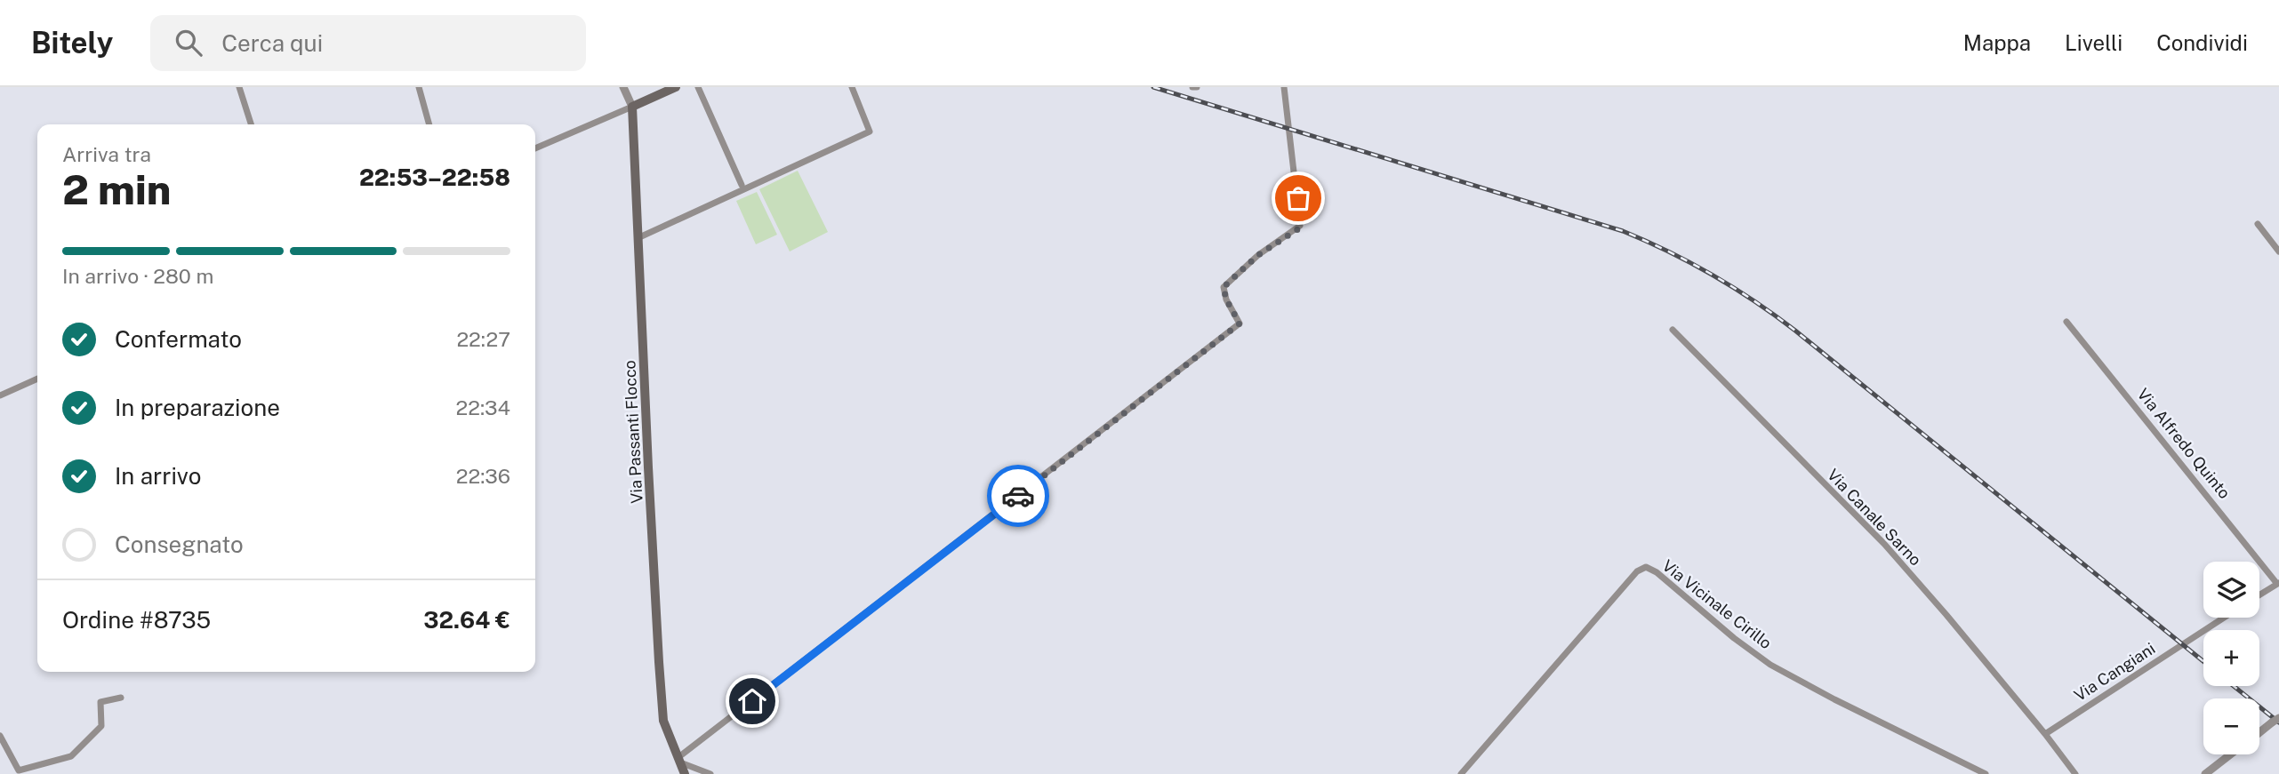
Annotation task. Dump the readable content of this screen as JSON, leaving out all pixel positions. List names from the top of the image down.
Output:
{
  "streets": {
    "main road": ["Via Passanti Flocco"],
    "street": [
      "Via Alfredo Quinto",
      "Via Canale Sarno",
      "Via Vicinale Cirillo",
      "Via Cangiani"
    ]
  },
  "crossings": [
    ["Via Canale Sarno", "Via Cangiani"]
  ],
  "page": {
    "header": "Bitely",
    "search": "Cerca qui",
    "nav": ["Mappa", "Livelli", "Condividi"],
    "heading": ["2 min", "Arriva tra", "22:53–22:58"],
    "panel": ["Ordine #8735", "32.64 €"],
    "bar": "In arrivo · 280 m",
    "list": [
      ["Confermato", "22:27"],
      ["In preparazione", "22:34"],
      ["In arrivo", "22:36"],
      "Consegnato"
    ],
    "map_buttons": ["+", "−"]
  }
}
